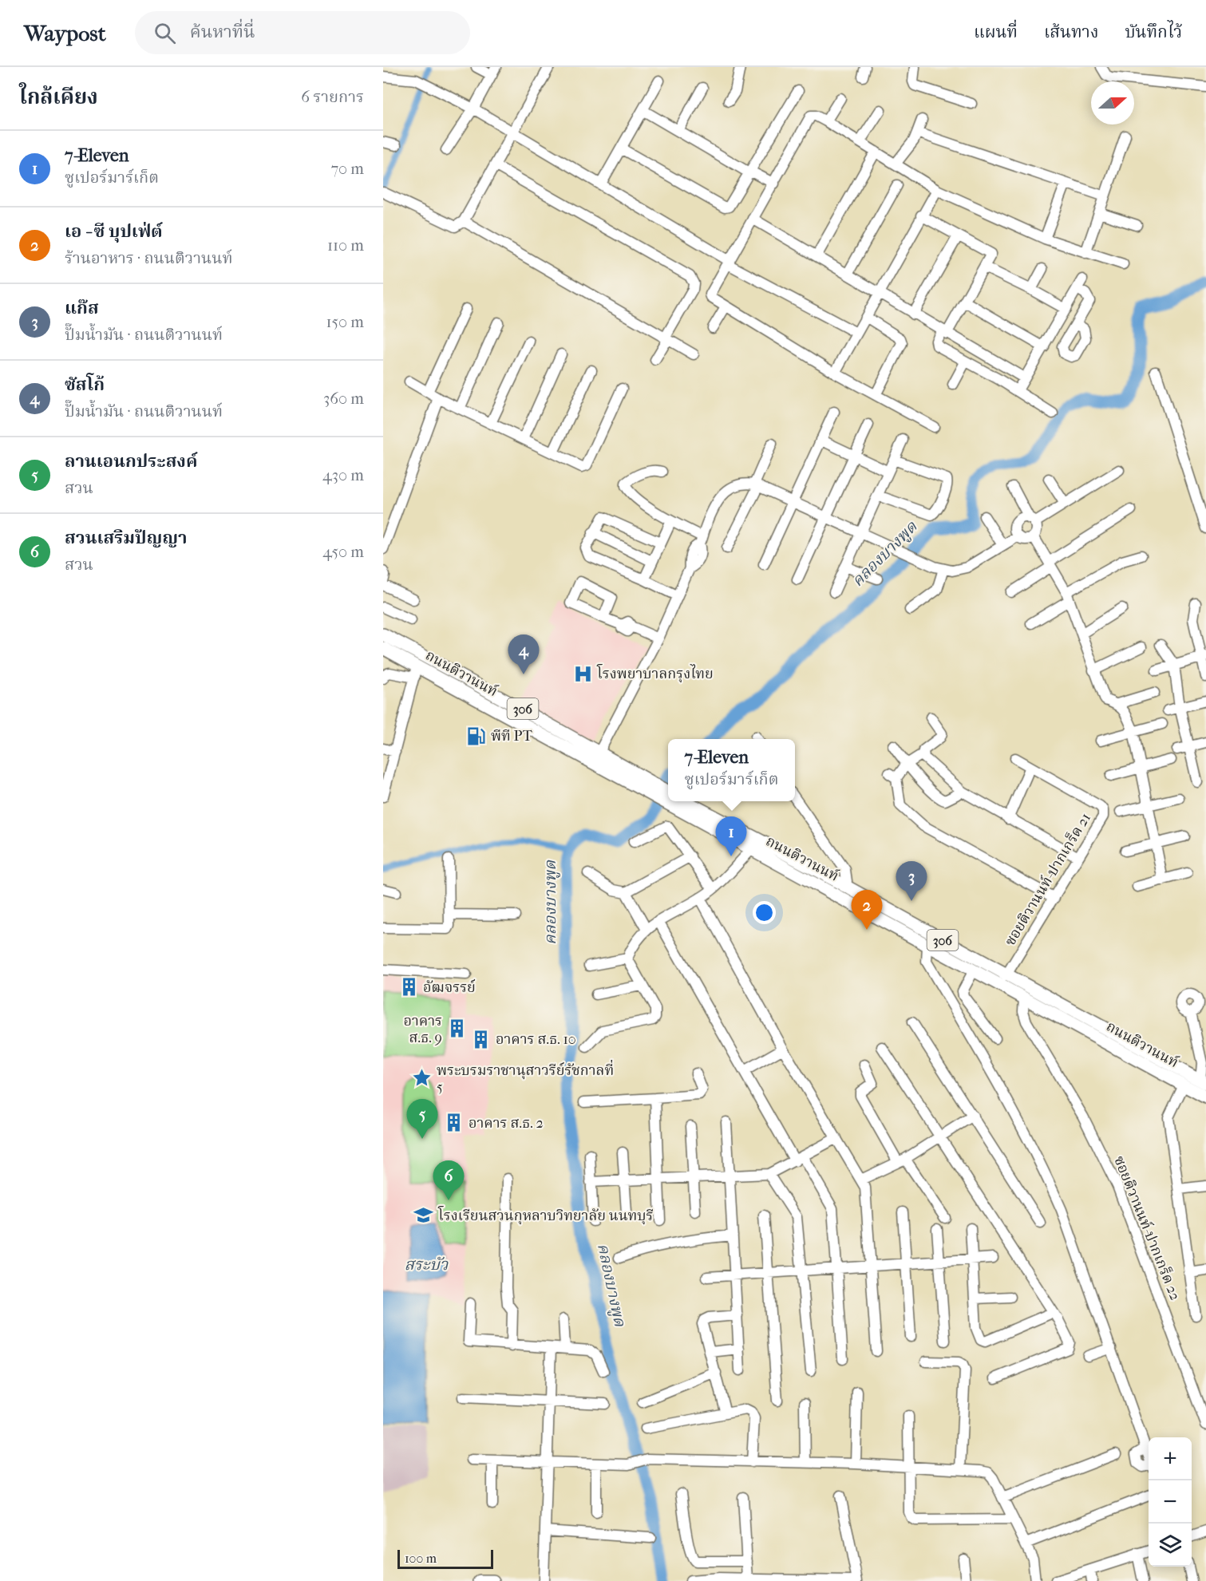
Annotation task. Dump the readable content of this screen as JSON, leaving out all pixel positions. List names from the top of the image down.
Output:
{
  "streets": {
    "main road": ["ถนนติวานนท์", "306"],
    "street": ["ซอยติวานนท์-ปากเกร็ด 21", "ซอยติวานนท์-ปากเกร็ด 22"]
  },
  "crossings": [
    ["ถนนติวานนท์", "ซอยติวานนท์-ปากเกร็ด 21"],
    ["ถนนติวานนท์", "ซอยติวานนท์-ปากเกร็ด 22"]
  ],
  "water": ["คลองบางพูด", "สระบัว"],
  "places": {
    "hospital": ["โรงพยาบาลกรุงไทย"],
    "fuel station": ["พีที PT"],
    "building": [
      "อัฒจรรย์",
      "อาคาร ส.ธ. 9",
      "อาคาร ส.ธ. 10",
      "อาคาร ส.ธ. 2"
    ],
    "place": ["พระบรมราชานุสาวรีย์รัชกาลที่ 5"],
    "school or university": ["โรงเรียนสวนกุหลาบวิทยาลัย นนทบุรี"]
  },
  "scale_bar": "100 m",
  "north": "right",
  "page": {
    "header": "Waypost",
    "search": "ค้นหาที่นี่",
    "nav": ["แผนที่", "เส้นทาง", "บันทึกไว้"],
    "heading": ["ใกล้เคียง", "6 รายการ"],
    "list": [
      {
        "mark": "1",
        "name": "7-Eleven",
        "note": "ซูเปอร์มาร์เก็ต",
        "value": "70 m"
      },
      {
        "mark": "2",
        "name": "เอ - ซี บุปเฟ่ต์",
        "note": "ร้านอาหาร · ถนนติวานนท์",
        "value": "110 m"
      },
      {
        "mark": "3",
        "name": "แก๊ส",
        "note": "ปั๊มน้ำมัน · ถนนติวานนท์",
        "value": "150 m"
      },
      {
        "mark": "4",
        "name": "ซัสโก้",
        "note": "ปั๊มน้ำมัน · ถนนติวานนท์",
        "value": "360 m"
      },
      {
        "mark": "5",
        "name": "ลานเอนกประสงค์",
        "note": "สวน",
        "value": "430 m"
      },
      {
        "mark": "6",
        "name": "สวนเสริมปัญญา",
        "note": "สวน",
        "value": "450 m"
      }
    ],
    "pins": [
      "4",
      "1",
      "3",
      "2",
      "5",
      "6"
    ],
    "popup": ["7-Eleven", "ซูเปอร์มาร์เก็ต"],
    "map_buttons": ["+", "−"],
    "scale": "100 m"
  }
}
